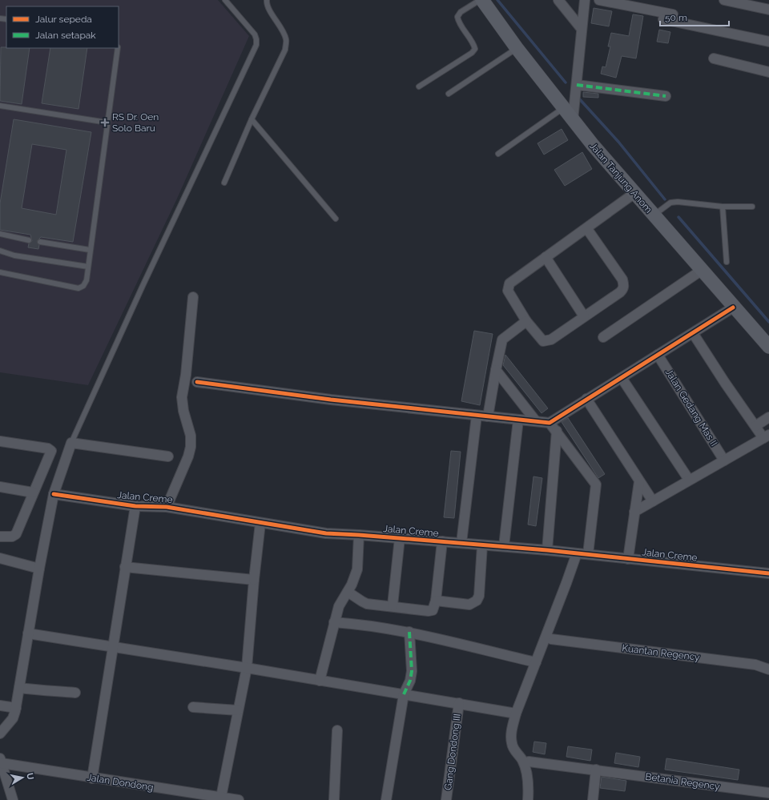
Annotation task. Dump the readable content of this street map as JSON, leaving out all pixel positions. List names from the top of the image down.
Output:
{
  "streets": {
    "main road": ["Jalan Tanjung Anom"],
    "street": [
      "Jalan Gedang Mas II",
      "Jalan Creme",
      "Kuantan Regency",
      "Gang Dondong III",
      "Betania Regency",
      "Jalan Dondong"
    ]
  },
  "places": {
    "health": ["RS Dr. Oen Solo Baru"]
  },
  "legend": ["Jalur sepeda", "Jalan setapak"],
  "scale_bar": "50 m",
  "north": "right"
}
